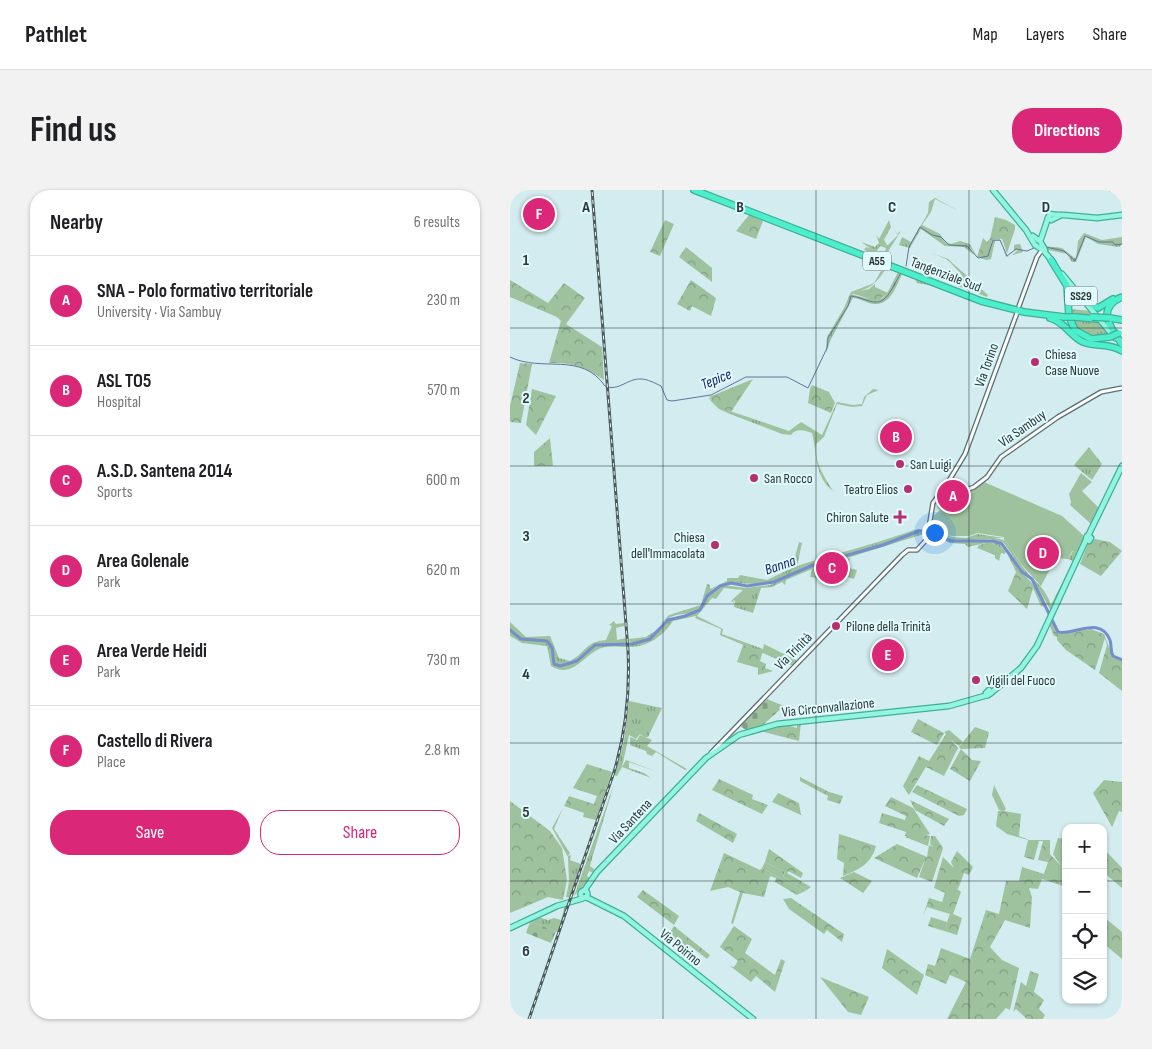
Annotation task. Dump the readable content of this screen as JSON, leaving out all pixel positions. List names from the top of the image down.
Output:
{
  "streets": {
    "highway": ["A55", "Tangenziale Sud"],
    "main road": [
      "SS29",
      "Via Circonvallazione",
      "Via Santena",
      "Via Poirino"
    ],
    "street": ["Via Torino", "Via Sambuy", "Via Trinità"]
  },
  "crossings": [
    ["Via Torino", "Via Sambuy"],
    ["Via Torino", "Via Trinità"],
    ["Via Trinità", "Via Circonvallazione"],
    ["Via Circonvallazione", "Via Santena"],
    ["Via Santena", "Via Poirino"]
  ],
  "water": ["Tepice", "Banna"],
  "places": {
    "other": [
      "Chiesa Case Nuove",
      "San Luigi",
      "San Rocco",
      "Teatro Elios",
      "Chiesa dell'Immacolata",
      "Pilone della Trinità",
      "Vigili del Fuoco"
    ],
    "health": ["Chiron Salute"]
  },
  "page": {
    "header": "Pathlet",
    "nav": ["Map", "Layers", "Share"],
    "buttons": [
      "Directions",
      ["Save", "Share"]
    ],
    "title": "Find us",
    "heading": ["Nearby", "6 results"],
    "pins": [
      "F",
      "B",
      "A",
      "D",
      "C",
      "E"
    ],
    "list": [
      {
        "mark": "A",
        "name": "SNA - Polo formativo territoriale",
        "note": "University · Via Sambuy",
        "value": "230 m"
      },
      {
        "mark": "B",
        "name": "ASL TO5",
        "note": "Hospital",
        "value": "570 m"
      },
      {
        "mark": "C",
        "name": "A.S.D. Santena 2014",
        "note": "Sports",
        "value": "600 m"
      },
      {
        "mark": "D",
        "name": "Area Golenale",
        "note": "Park",
        "value": "620 m"
      },
      {
        "mark": "E",
        "name": "Area Verde Heidi",
        "note": "Park",
        "value": "730 m"
      },
      {
        "mark": "F",
        "name": "Castello di Rivera",
        "note": "Place",
        "value": "2.8 km"
      }
    ],
    "map_buttons": ["+", "−"]
  },
  "grid": {
    "columns": [
      "A",
      "B",
      "C",
      "D"
    ],
    "rows": [
      "1",
      "2",
      "3",
      "4",
      "5",
      "6"
    ]
  }
}
